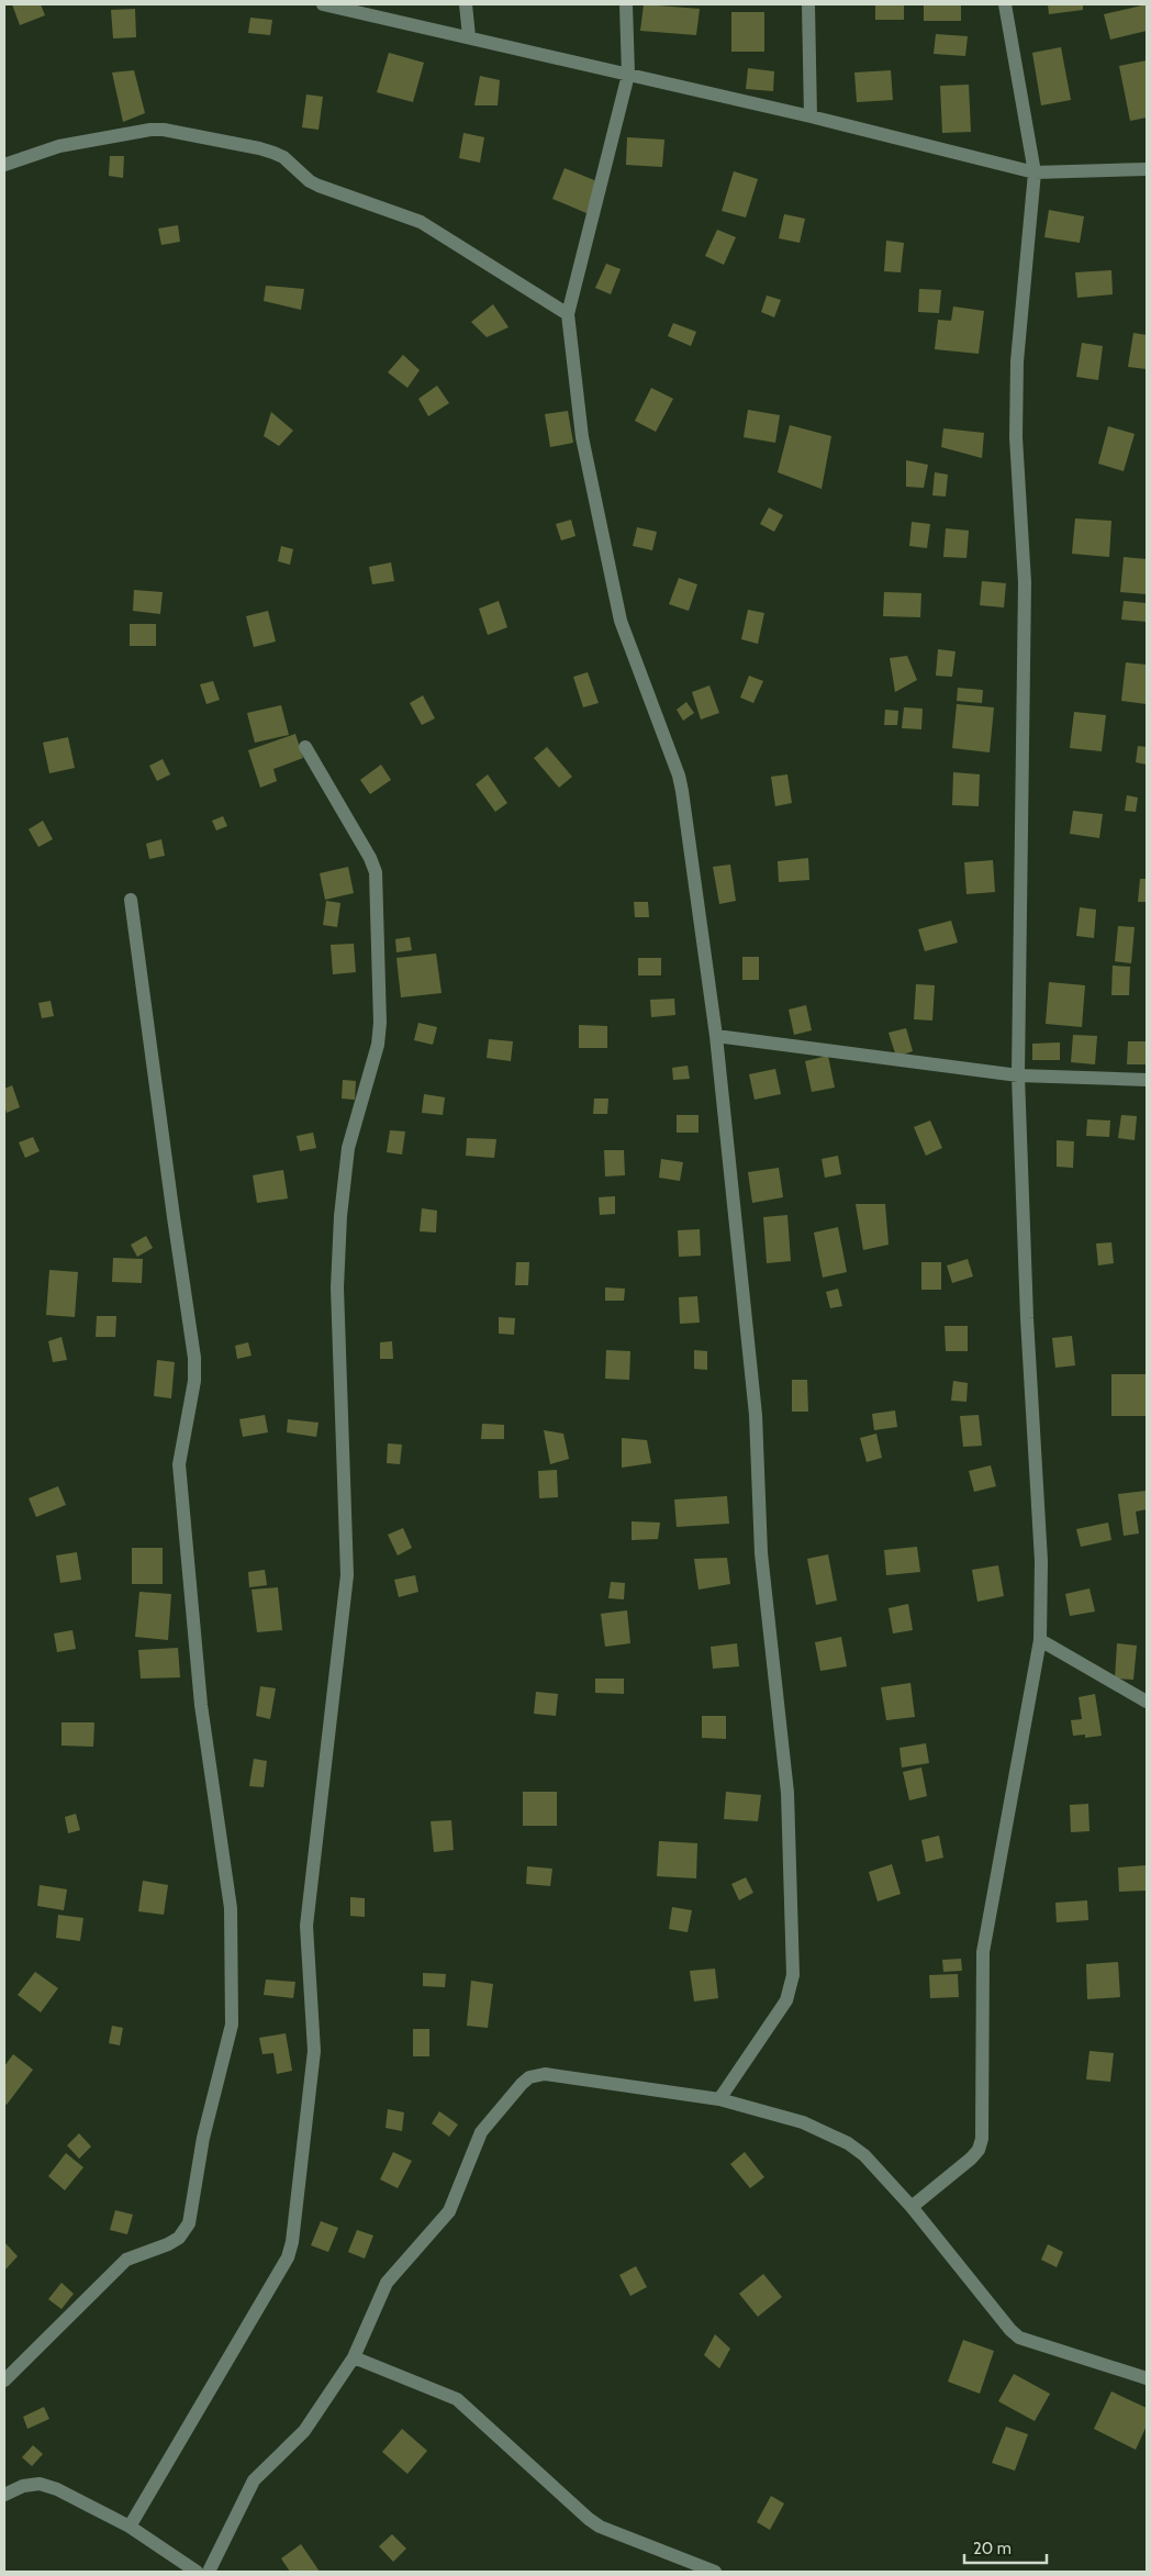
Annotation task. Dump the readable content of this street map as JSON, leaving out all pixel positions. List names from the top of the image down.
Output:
{
  "scale_bar": "20 m"
}
